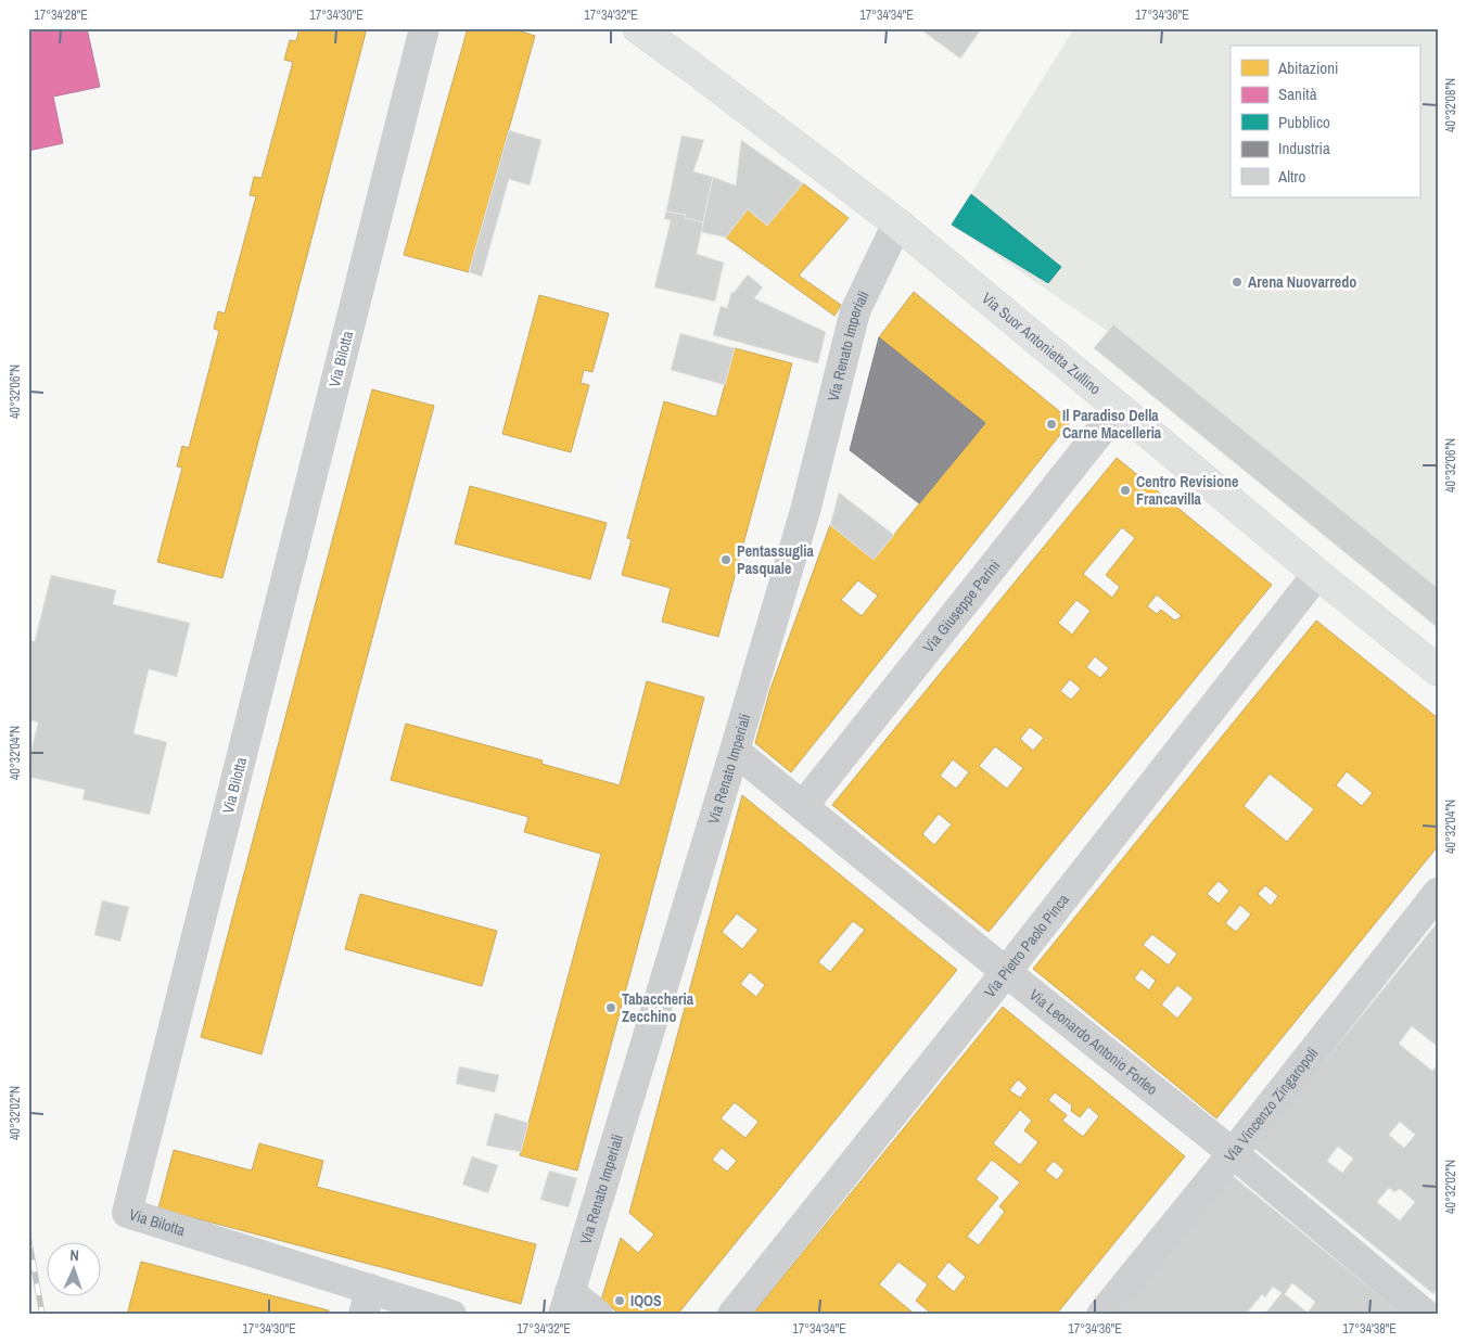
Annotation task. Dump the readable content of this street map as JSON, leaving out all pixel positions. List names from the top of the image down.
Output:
{
  "streets": {
    "main road": ["Via Suor Antonietta Zullino"],
    "street": [
      "Via Renato Imperiali",
      "Via Bilotta",
      "Via Giuseppe Parini",
      "Via Pietro Paolo Pinca",
      "Via Leonardo Antonio Forleo",
      "Via Vincenzo Zingaropoli"
    ]
  },
  "crossings": [
    ["Via Suor Antonietta Zullino", "Via Renato Imperiali"],
    ["Via Suor Antonietta Zullino", "Via Giuseppe Parini"],
    ["Via Suor Antonietta Zullino", "Via Pietro Paolo Pinca"],
    ["Via Renato Imperiali", "Via Leonardo Antonio Forleo"],
    ["Via Giuseppe Parini", "Via Leonardo Antonio Forleo"],
    ["Via Pietro Paolo Pinca", "Via Leonardo Antonio Forleo"],
    ["Via Leonardo Antonio Forleo", "Via Vincenzo Zingaropoli"]
  ],
  "places": [
    "Arena Nuovarredo",
    "Il Paradiso Della Carne Macelleria",
    "Centro Revisione Francavilla",
    "Pentassuglia Pasquale",
    "Tabaccheria Zecchino",
    "IQOS"
  ],
  "legend": [
    "Abitazioni",
    "Sanità",
    "Pubblico",
    "Industria",
    "Altro"
  ],
  "north": "top",
  "coordinates": [
    "17°34'28\"E",
    "17°34'30\"E",
    "17°34'32\"E",
    "17°34'34\"E",
    "17°34'36\"E",
    "40°32'08\"N",
    "40°32'06\"N",
    "40°32'04\"N",
    "40°32'02\"N",
    "17°34'38\"E"
  ]
}
